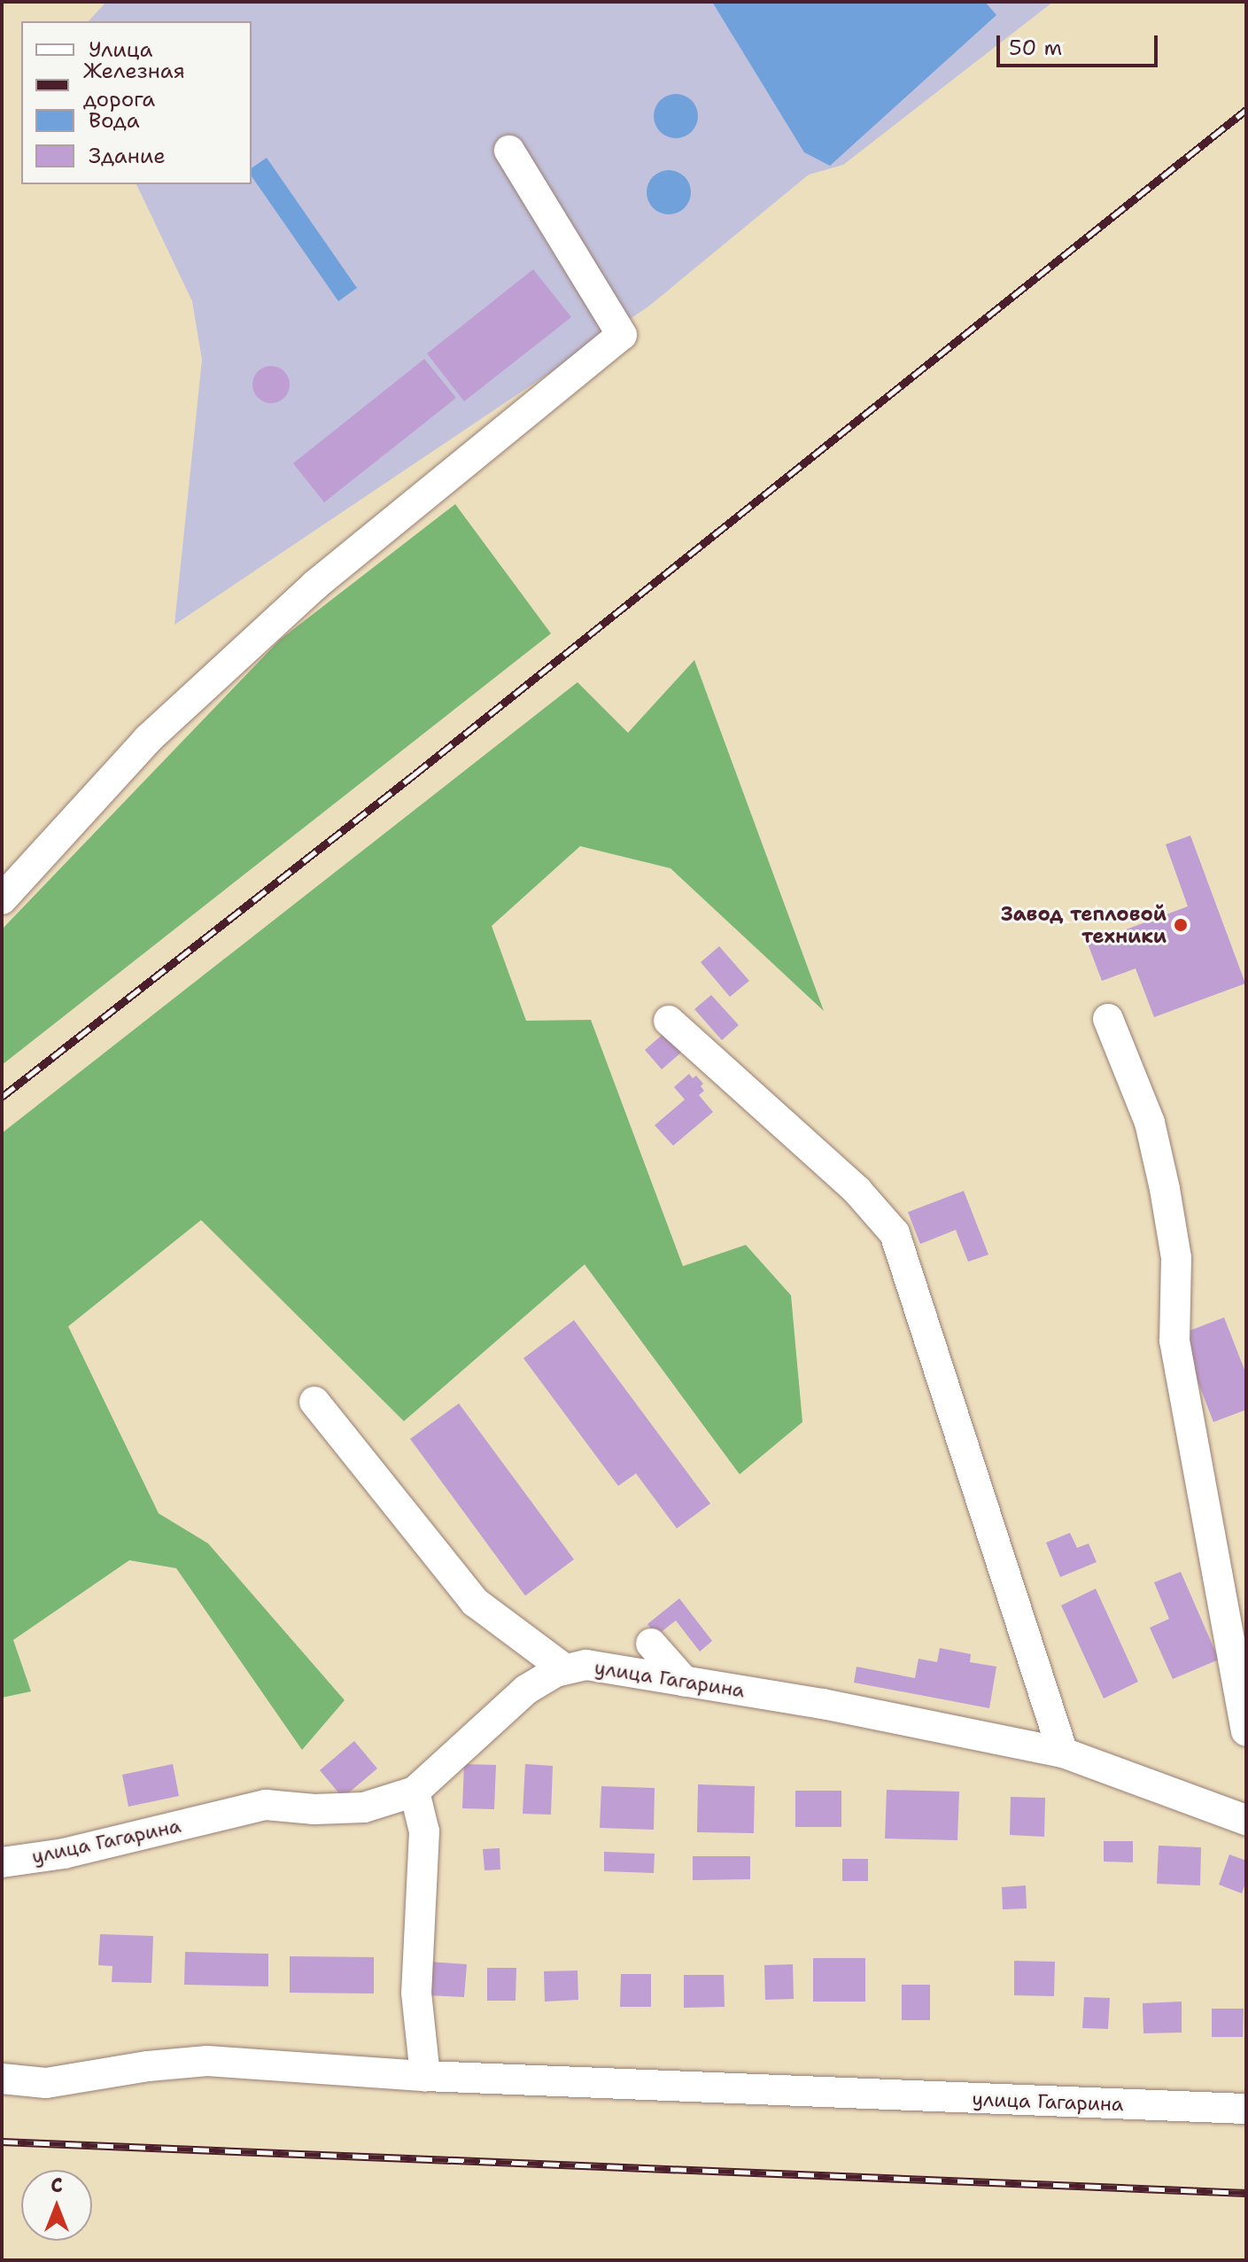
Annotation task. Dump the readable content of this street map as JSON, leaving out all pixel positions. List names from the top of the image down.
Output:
{
  "streets": {
    "street": ["улица Гагарина"]
  },
  "places": ["Завод тепловой техники"],
  "legend": [
    "Улица",
    "Железная дорога",
    "Вода",
    "Здание"
  ],
  "scale_bar": "50 m",
  "north": "top"
}
